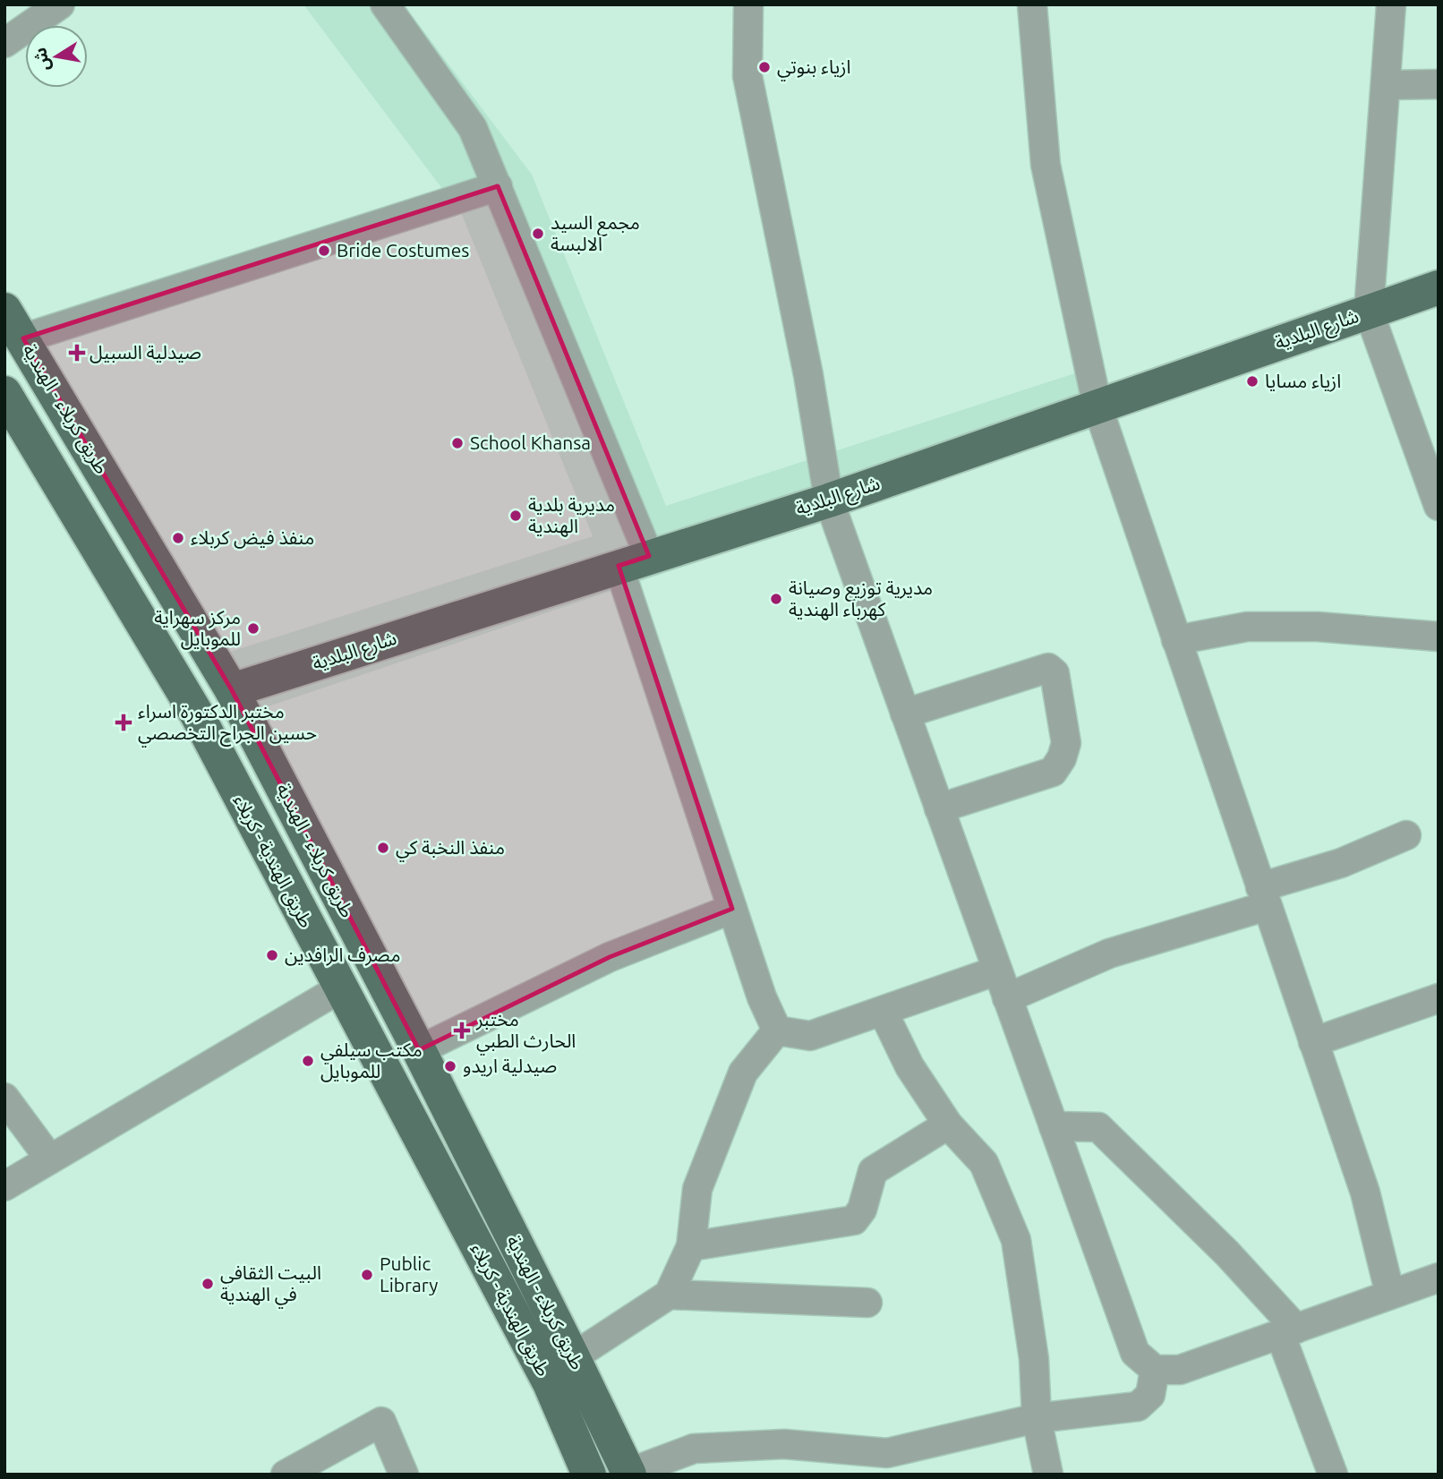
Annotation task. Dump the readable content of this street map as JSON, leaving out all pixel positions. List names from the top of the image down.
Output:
{
  "streets": {
    "main road": ["شارع البلدية", "طريق كربلاء - الهندية", "طريق الهندية - كربلاء"]
  },
  "crossings": [
    ["شارع البلدية", "طريق كربلاء - الهندية"]
  ],
  "places": {
    "other": [
      "ازياء بنوتي",
      "مجمع السيد الالبسة",
      "Bride Costumes",
      "ازياء مسايا",
      "School Khansa",
      "مديرية بلدية الهندية",
      "منفذ فيض كربلاء",
      "مديرية توزيع وصيانة كهرباء الهندية",
      "مركز سهراية للموبايل",
      "منفذ النخبة كي",
      "مصرف الرافدين",
      "مكتب سيلفي للموبايل",
      "صيدلية اريدو",
      "Public Library",
      "البيت الثقافي في الهندية"
    ],
    "health": ["صيدلية السبيل", "مختبر الدكتورة اسراء حسين الجراح التخصصي", "مختبر الحارث الطبي"]
  },
  "north": "left"
}
